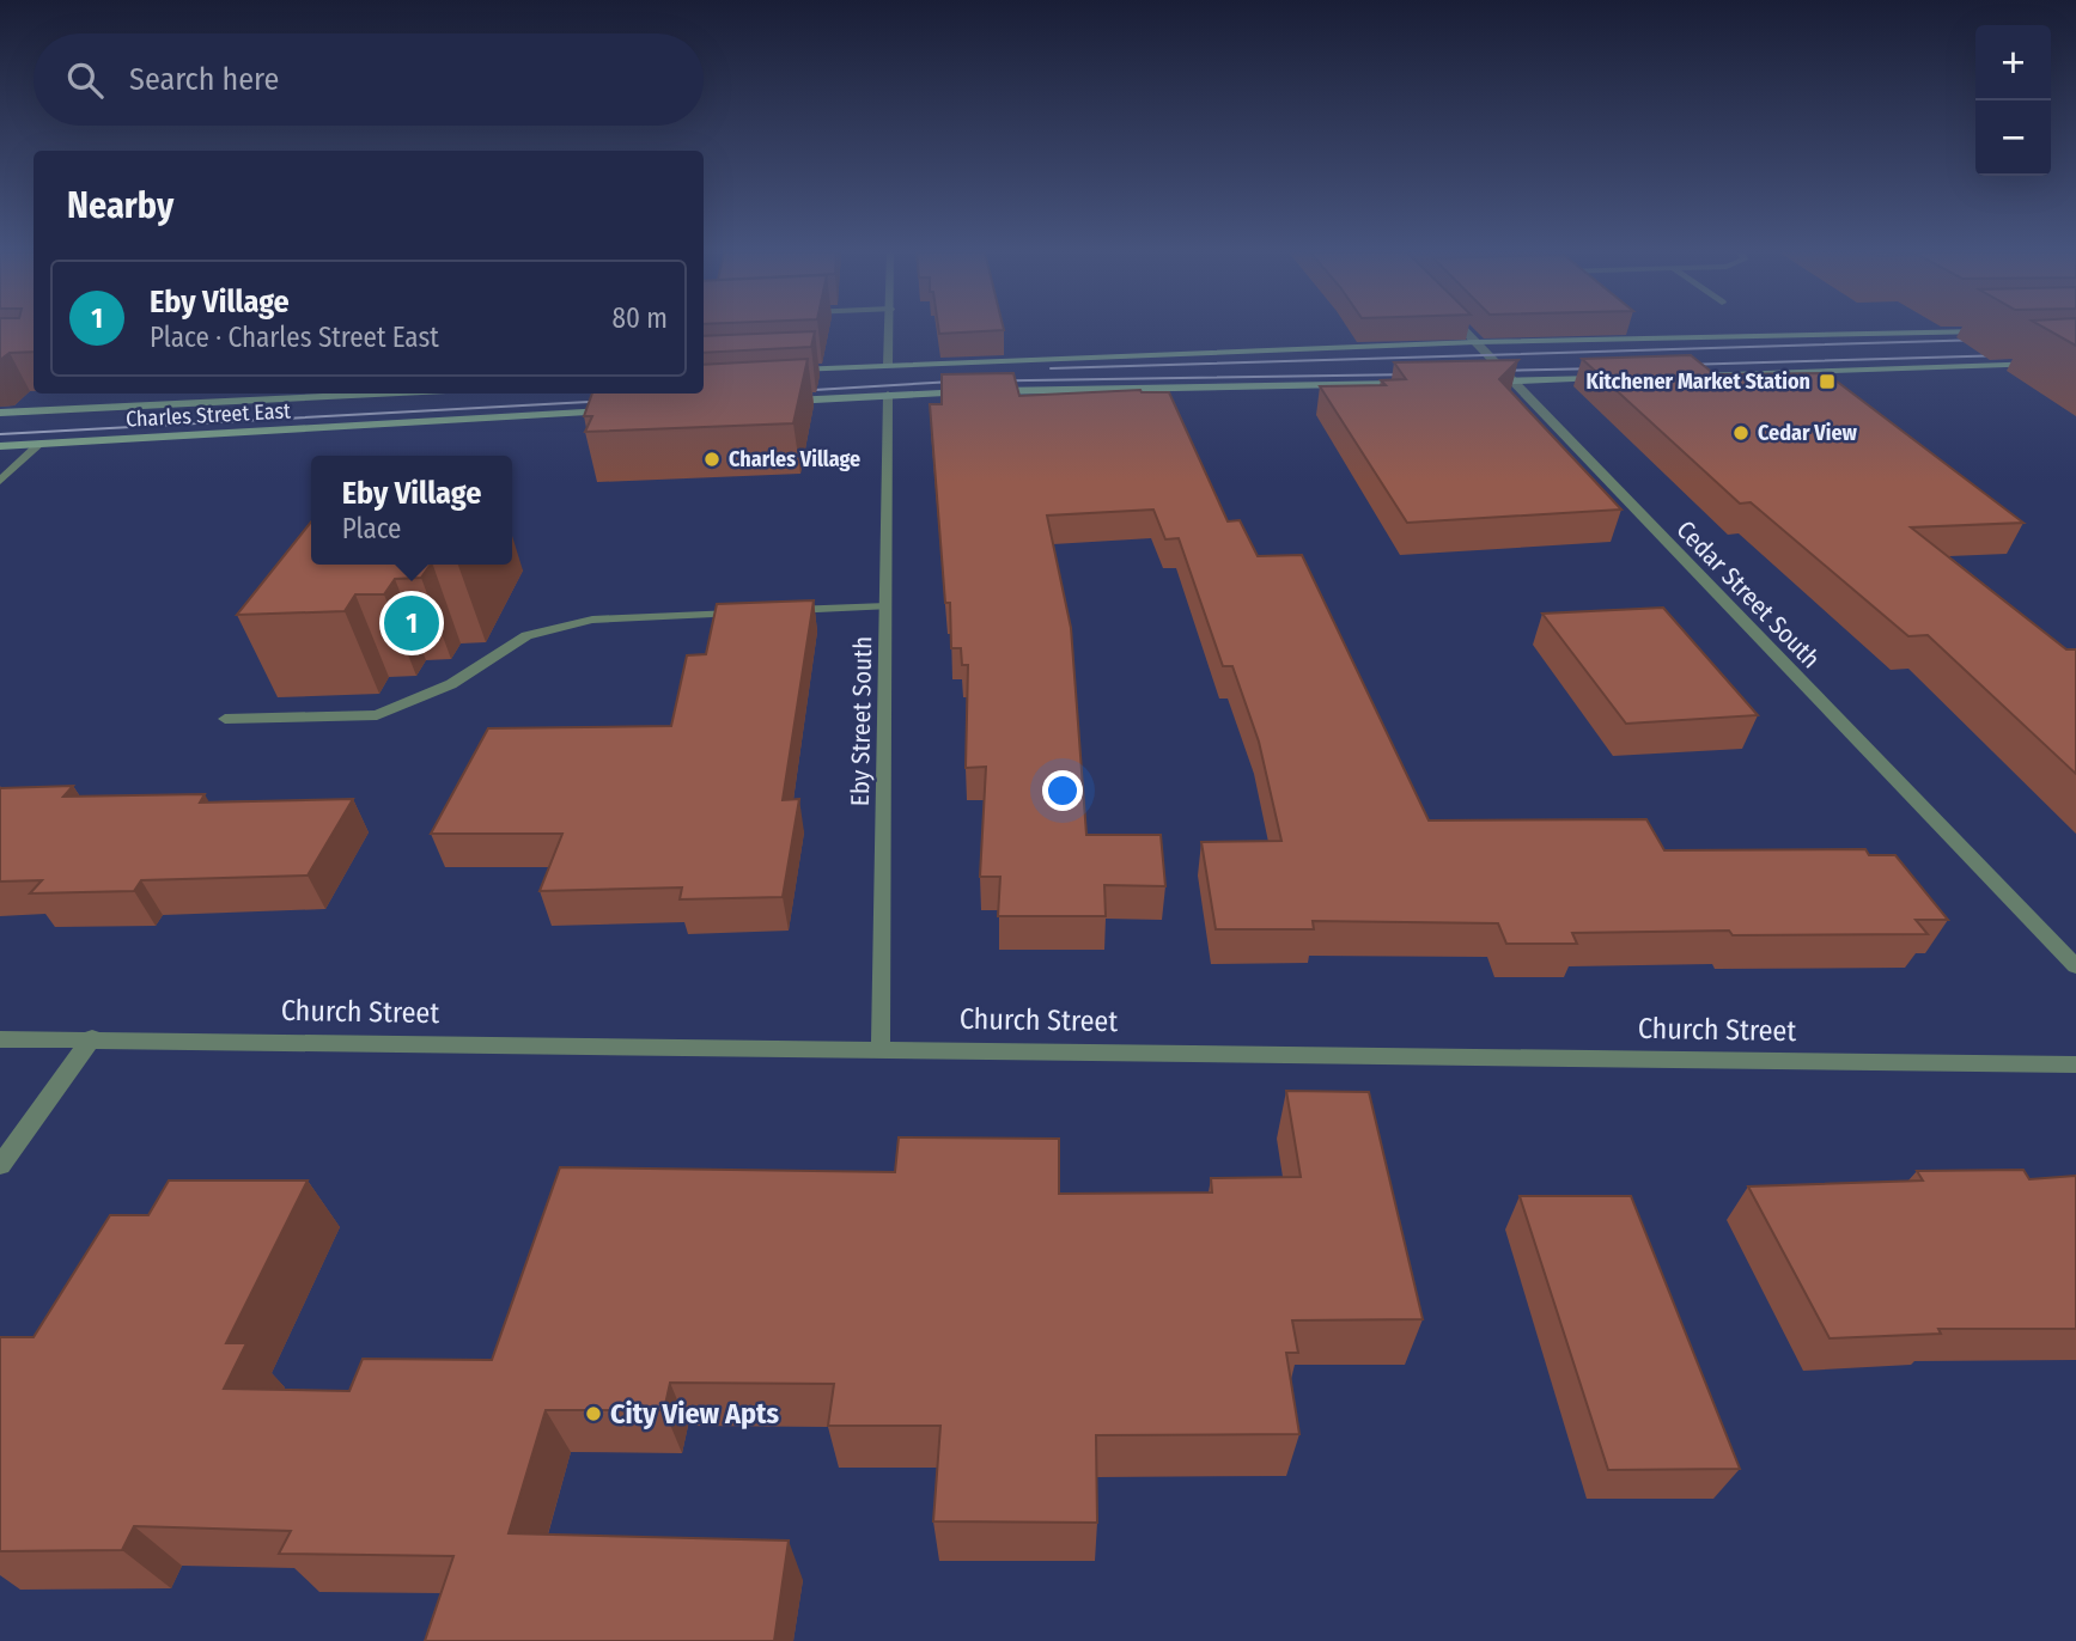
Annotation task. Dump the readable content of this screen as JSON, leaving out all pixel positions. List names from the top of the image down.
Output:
{
  "streets": {
    "main road": ["Charles Street East"],
    "street": ["Cedar Street South", "Eby Street South", "Church Street"]
  },
  "crossings": [
    ["Eby Street South", "Church Street"]
  ],
  "places": {
    "transit": ["Kitchener Market Station"],
    "other": ["Cedar View", "Charles Village", "City View Apts"]
  },
  "page": {
    "map_buttons": ["+", "−"],
    "search": "Search here",
    "heading": "Nearby",
    "list": [
      {
        "mark": "1",
        "name": "Eby Village",
        "note": "Place · Charles Street East",
        "value": "80 m"
      }
    ],
    "popup": ["Eby Village", "Place"],
    "pins": "1"
  }
}
